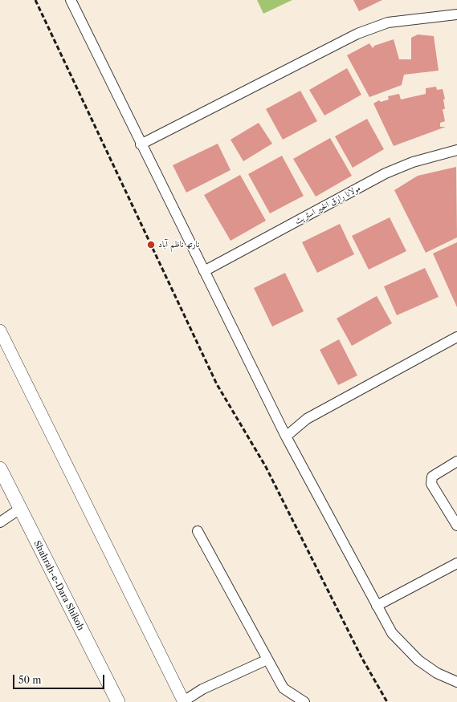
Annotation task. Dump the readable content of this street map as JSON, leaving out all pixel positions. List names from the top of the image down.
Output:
{
  "streets": {
    "main road": ["Shahrah-e-Dara Shikoh"],
    "street": ["مولانا رازق الخیر اسٹریٹ"]
  },
  "places": ["نارتھ ناظم آباد"],
  "scale_bar": "50 m"
}
